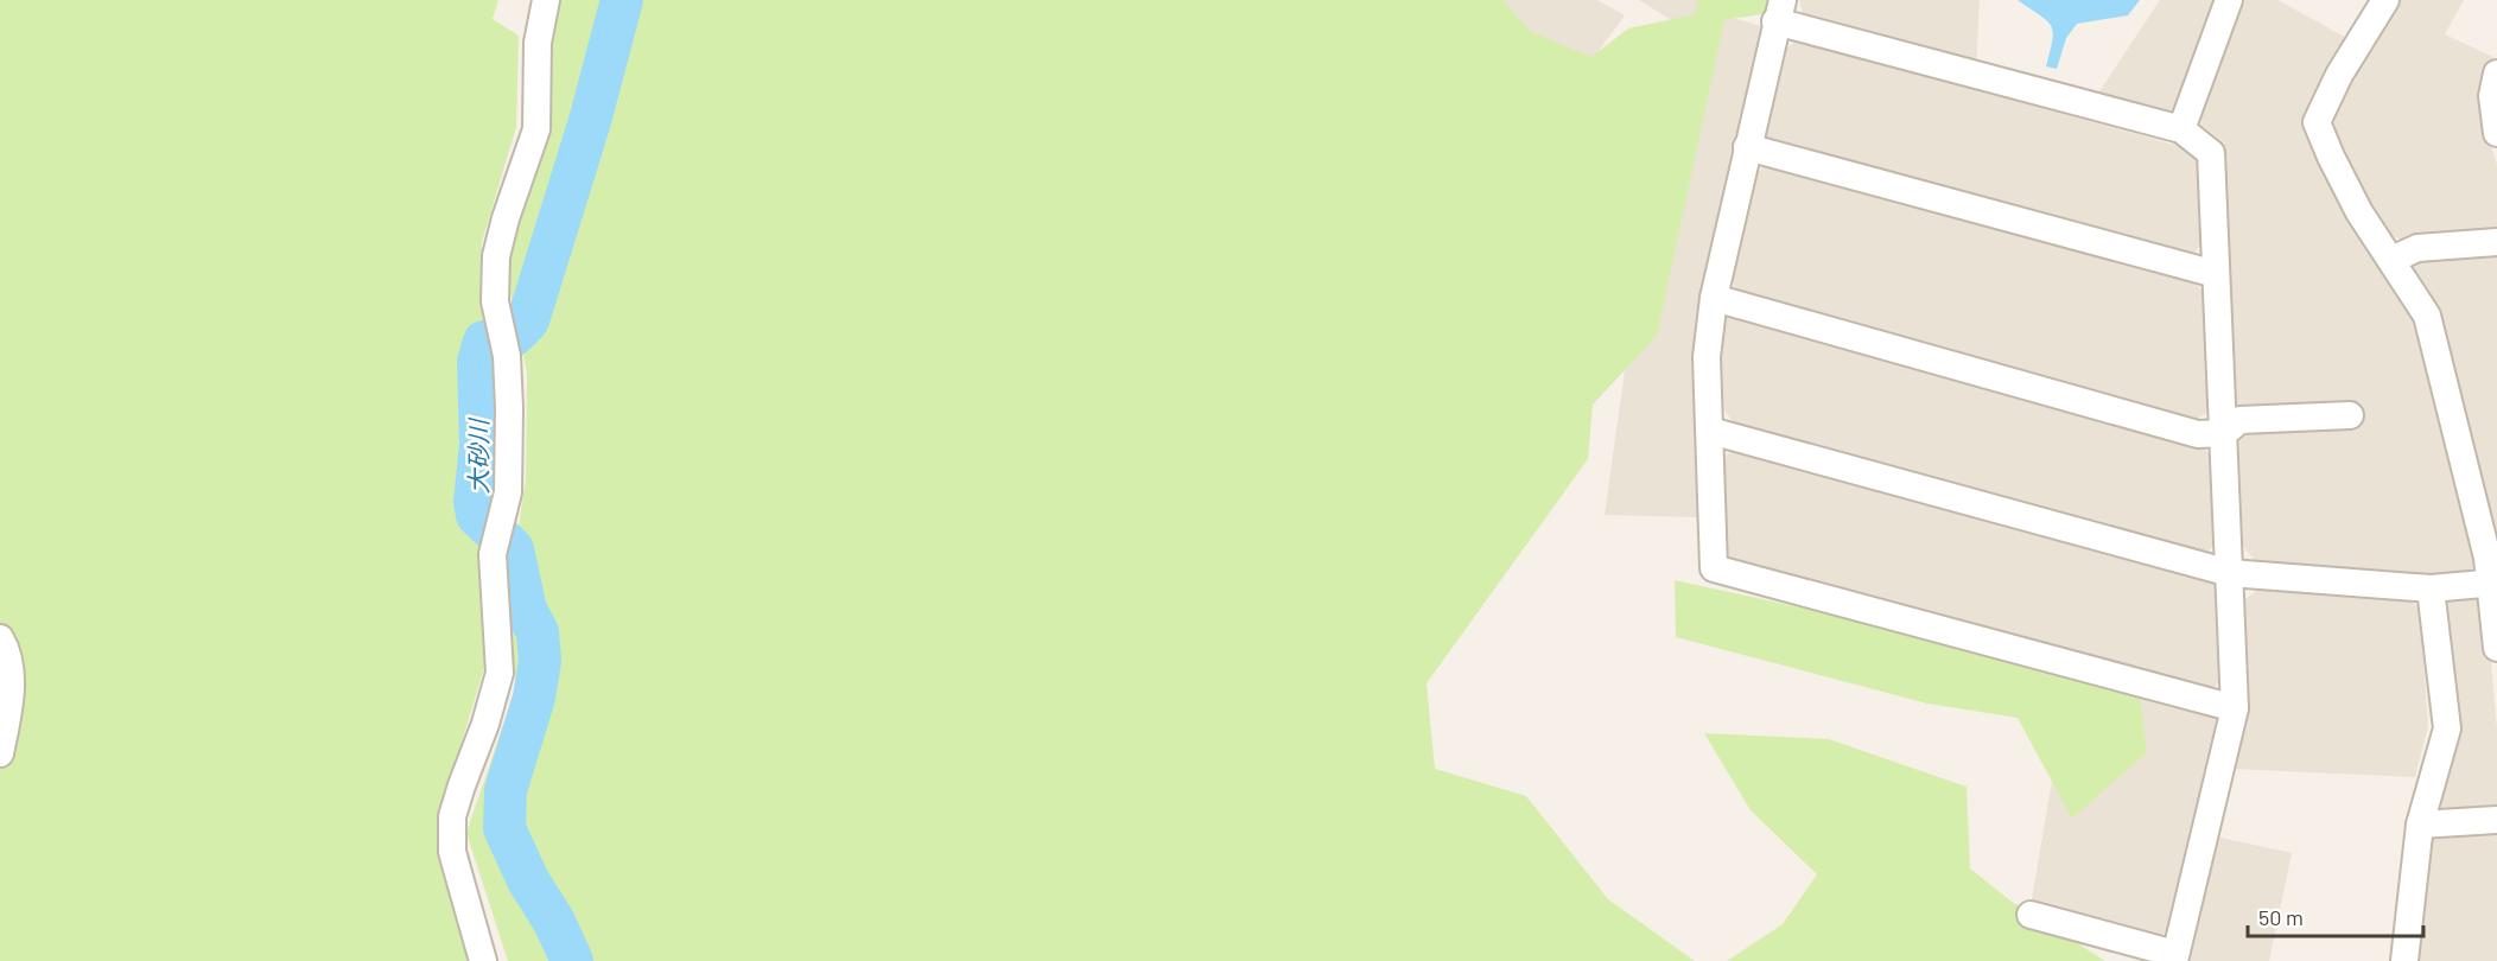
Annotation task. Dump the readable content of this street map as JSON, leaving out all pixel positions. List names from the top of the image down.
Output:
{
  "water": ["大砂川"],
  "scale_bar": "50 m"
}
